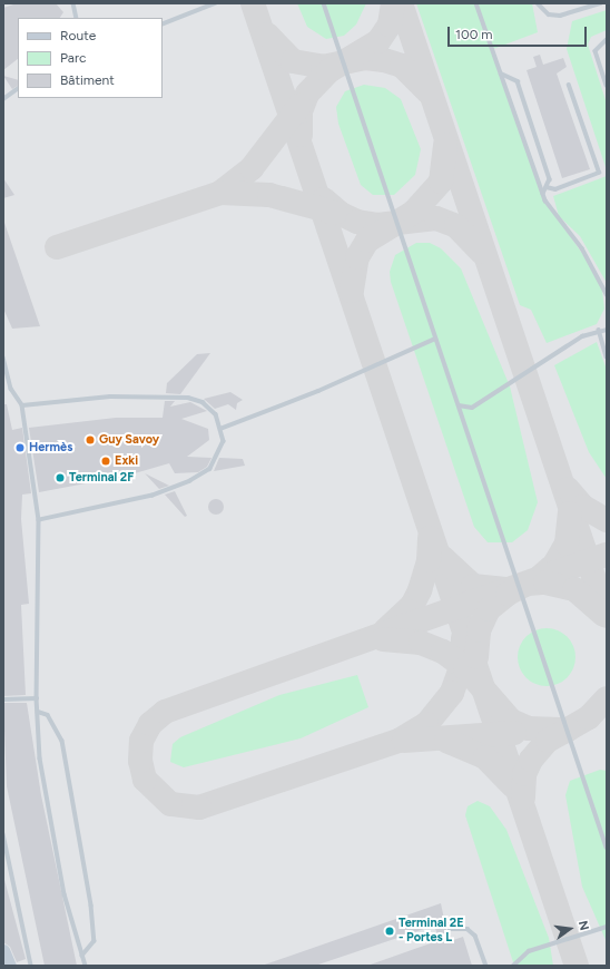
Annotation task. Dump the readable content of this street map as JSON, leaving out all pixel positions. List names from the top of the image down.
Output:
{
  "places": [
    "Guy Savoy",
    "Hermès",
    "Exki",
    "Terminal 2F",
    "Terminal 2E - Portes L"
  ],
  "legend": ["Route", "Parc", "Bâtiment"],
  "scale_bar": "100 m",
  "north": "right"
}
